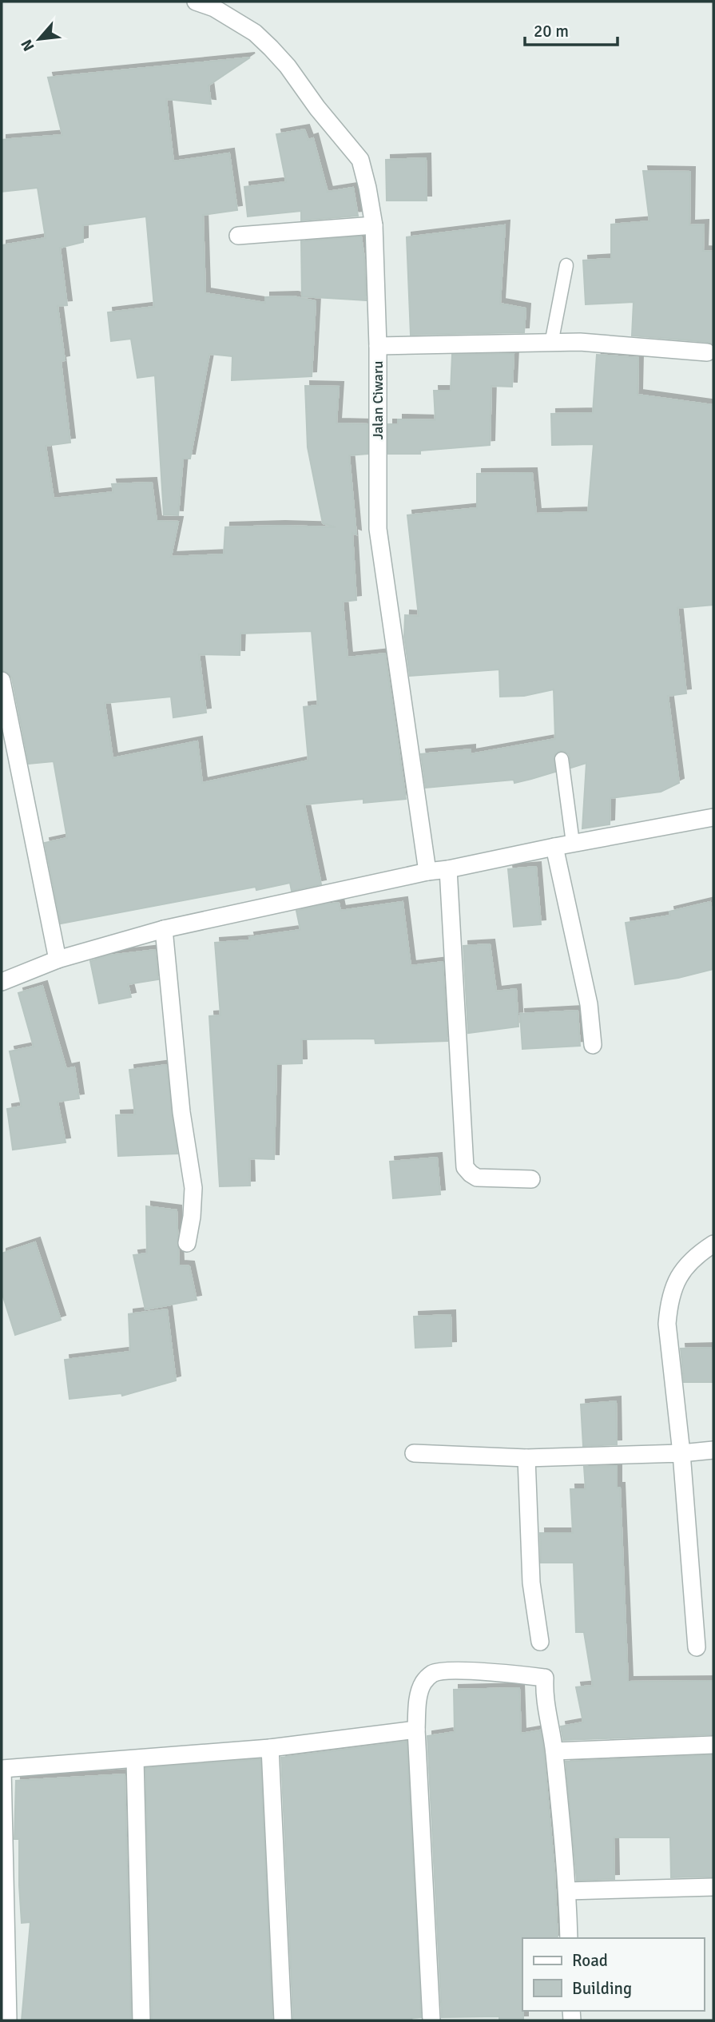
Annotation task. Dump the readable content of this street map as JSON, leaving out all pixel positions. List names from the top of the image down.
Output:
{
  "streets": {
    "street": ["Jalan Ciwaru"]
  },
  "legend": ["Road", "Building"],
  "scale_bar": "20 m",
  "north": "bottom left"
}
